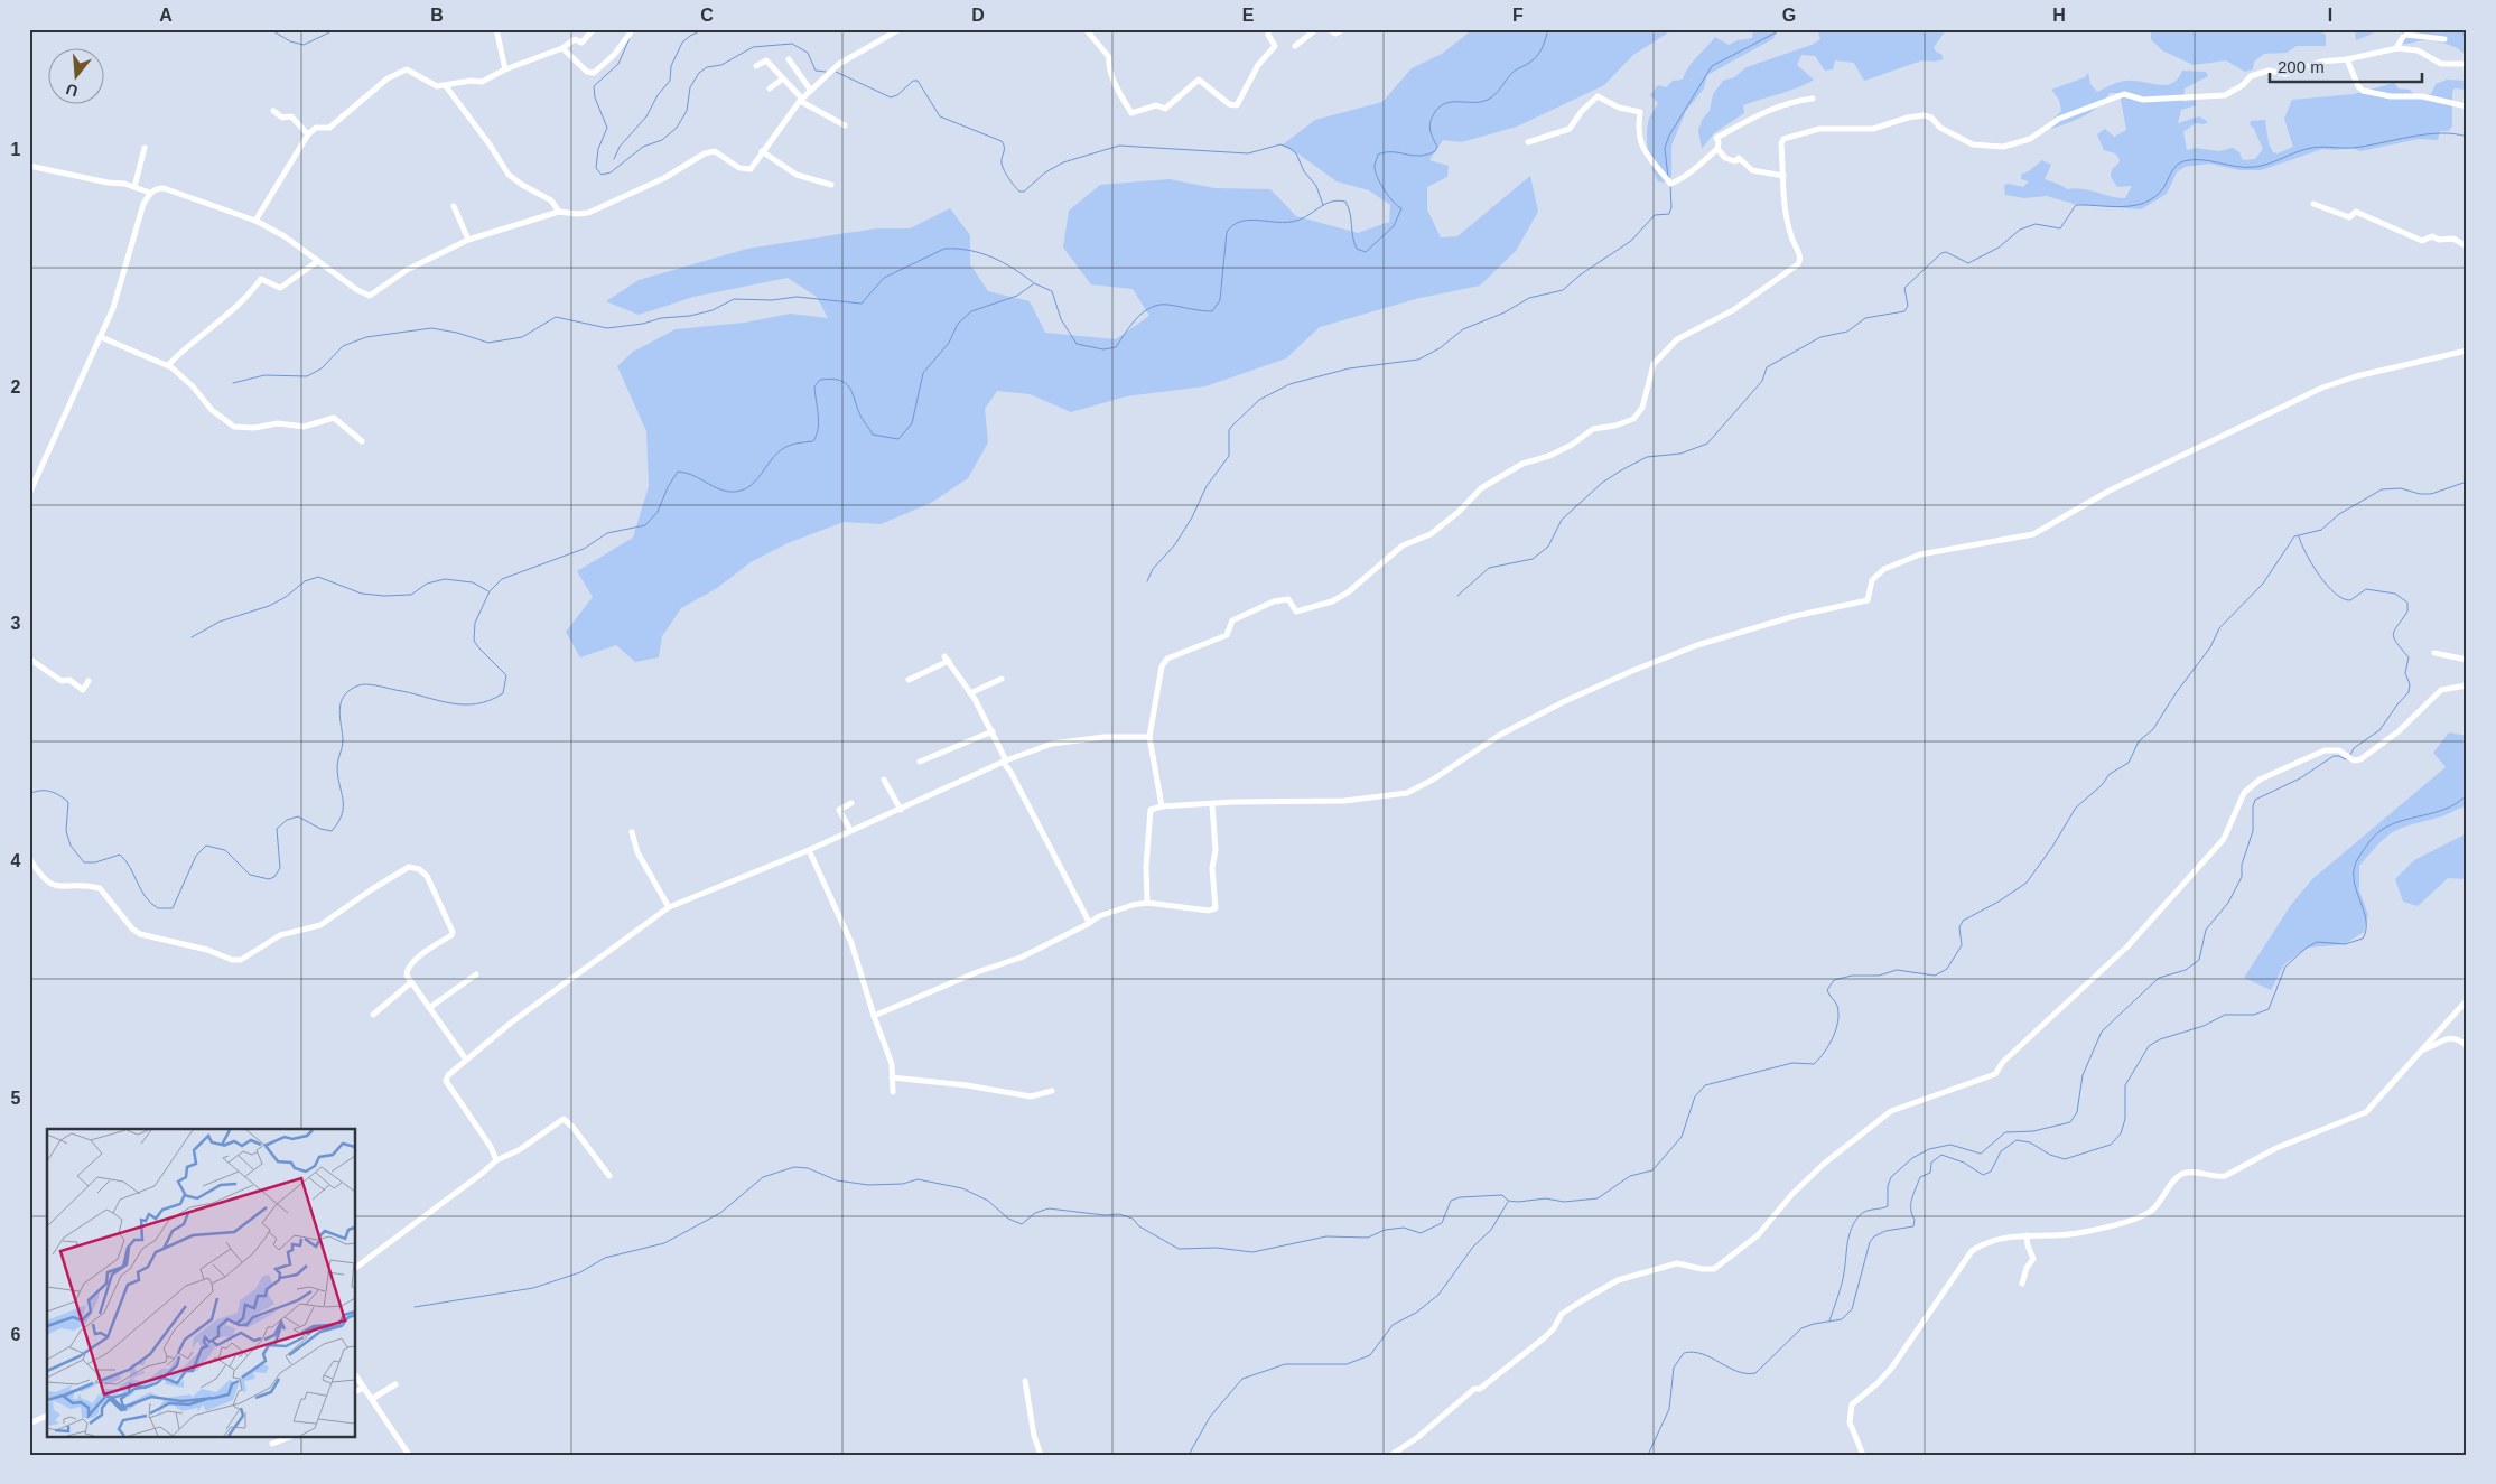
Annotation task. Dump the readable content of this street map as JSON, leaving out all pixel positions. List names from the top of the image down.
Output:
{
  "scale_bar": "200 m",
  "north": "bottom",
  "grid": {
    "columns": [
      "A",
      "B",
      "C",
      "D",
      "E",
      "F",
      "G",
      "H",
      "I"
    ],
    "rows": [
      "1",
      "2",
      "3",
      "4",
      "5",
      "6"
    ]
  }
}
